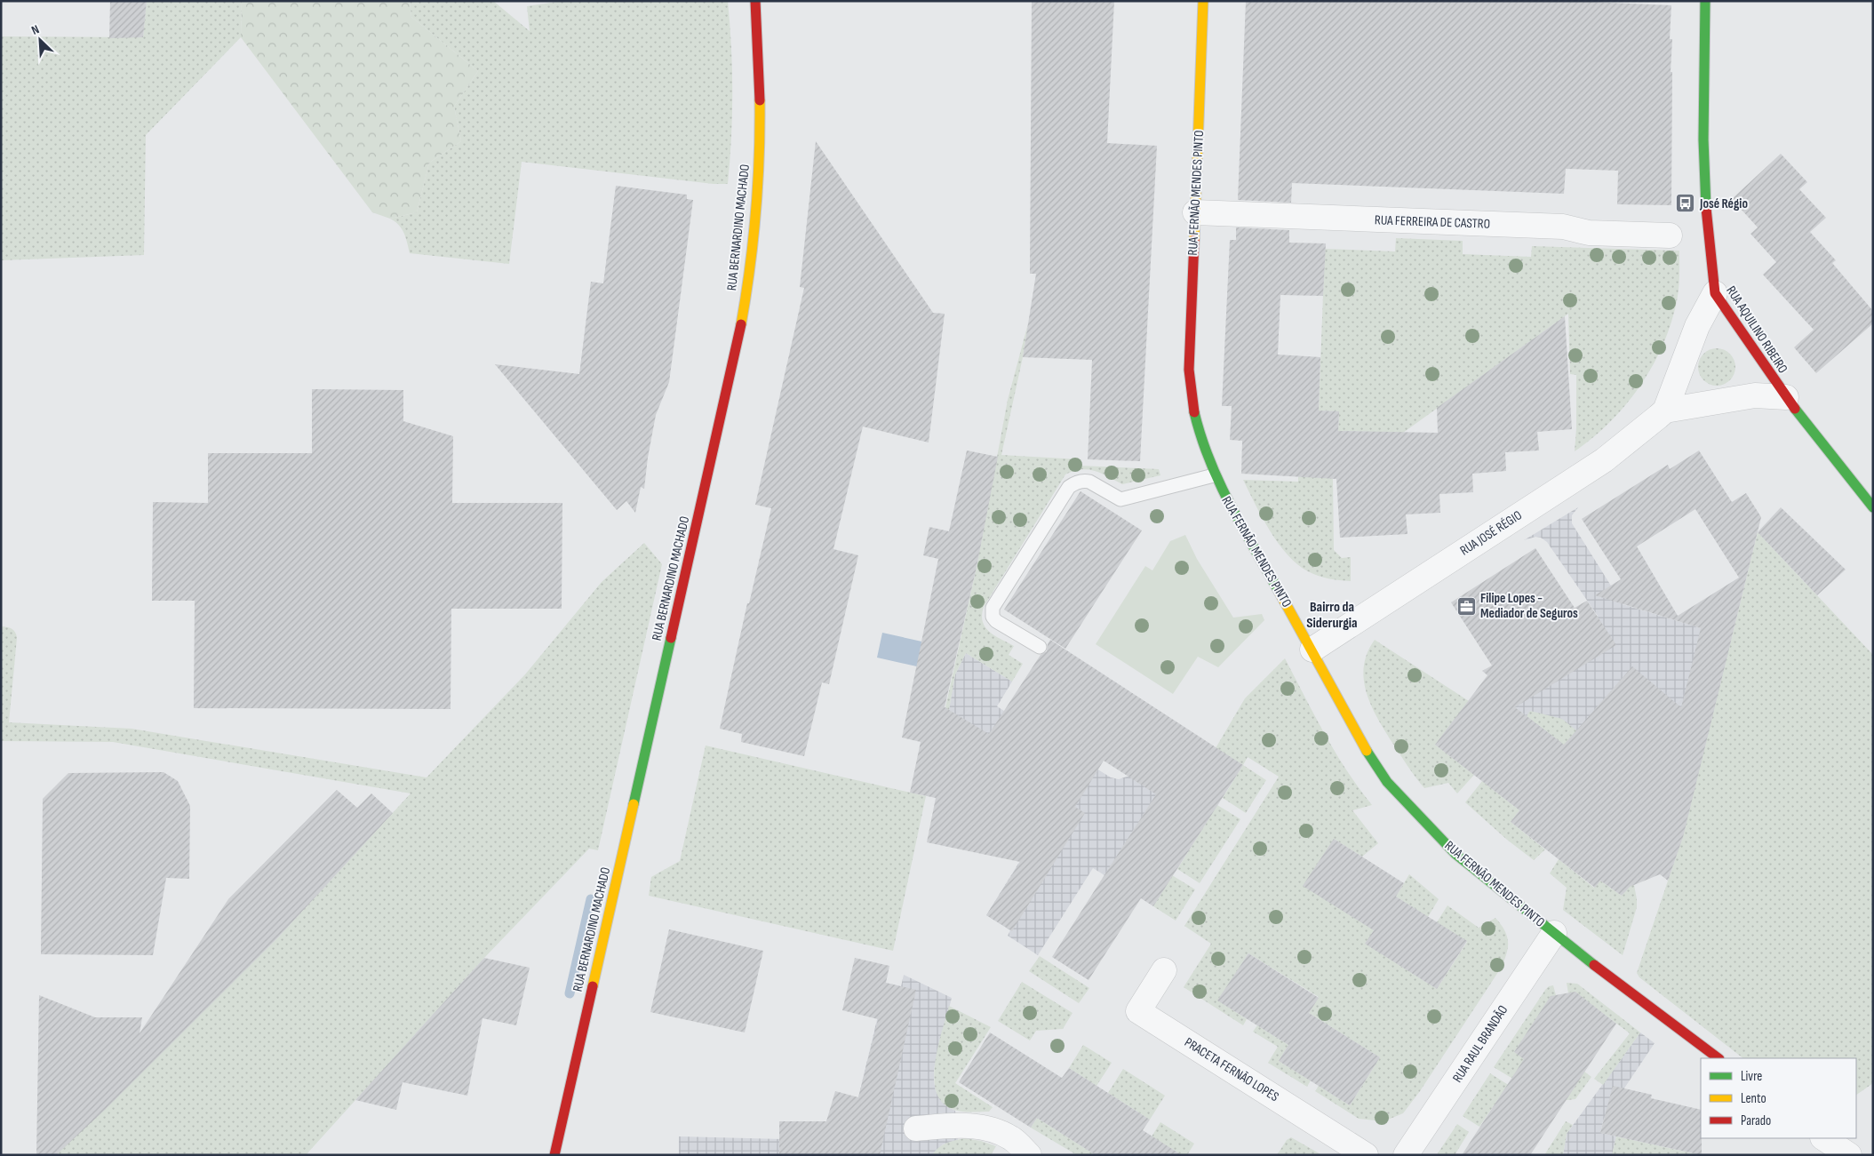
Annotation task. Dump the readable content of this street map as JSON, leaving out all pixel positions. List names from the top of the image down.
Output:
{
  "streets": {
    "street": [
      "RUA FERNÃO MENDES PINTO",
      "RUA FERREIRA DE CASTRO",
      "RUA BERNARDINO MACHADO",
      "RUA AQUILINO RIBEIRO",
      "RUA JOSÉ RÉGIO",
      "RUA RAUL BRANDÃO",
      "PRACETA FERNÃO LOPES"
    ]
  },
  "crossings": [
    ["RUA FERNÃO MENDES PINTO", "RUA FERREIRA DE CASTRO"],
    ["RUA FERNÃO MENDES PINTO", "RUA JOSÉ RÉGIO"],
    ["RUA FERNÃO MENDES PINTO", "RUA RAUL BRANDÃO"],
    ["RUA AQUILINO RIBEIRO", "RUA JOSÉ RÉGIO"]
  ],
  "districts": ["Bairro da Siderurgia"],
  "places": {
    "bus stop": ["José Régio"],
    "office": ["Filipe Lopes - Mediador de Seguros"]
  },
  "legend": ["Livre", "Lento", "Parado"],
  "north": "top left"
}
